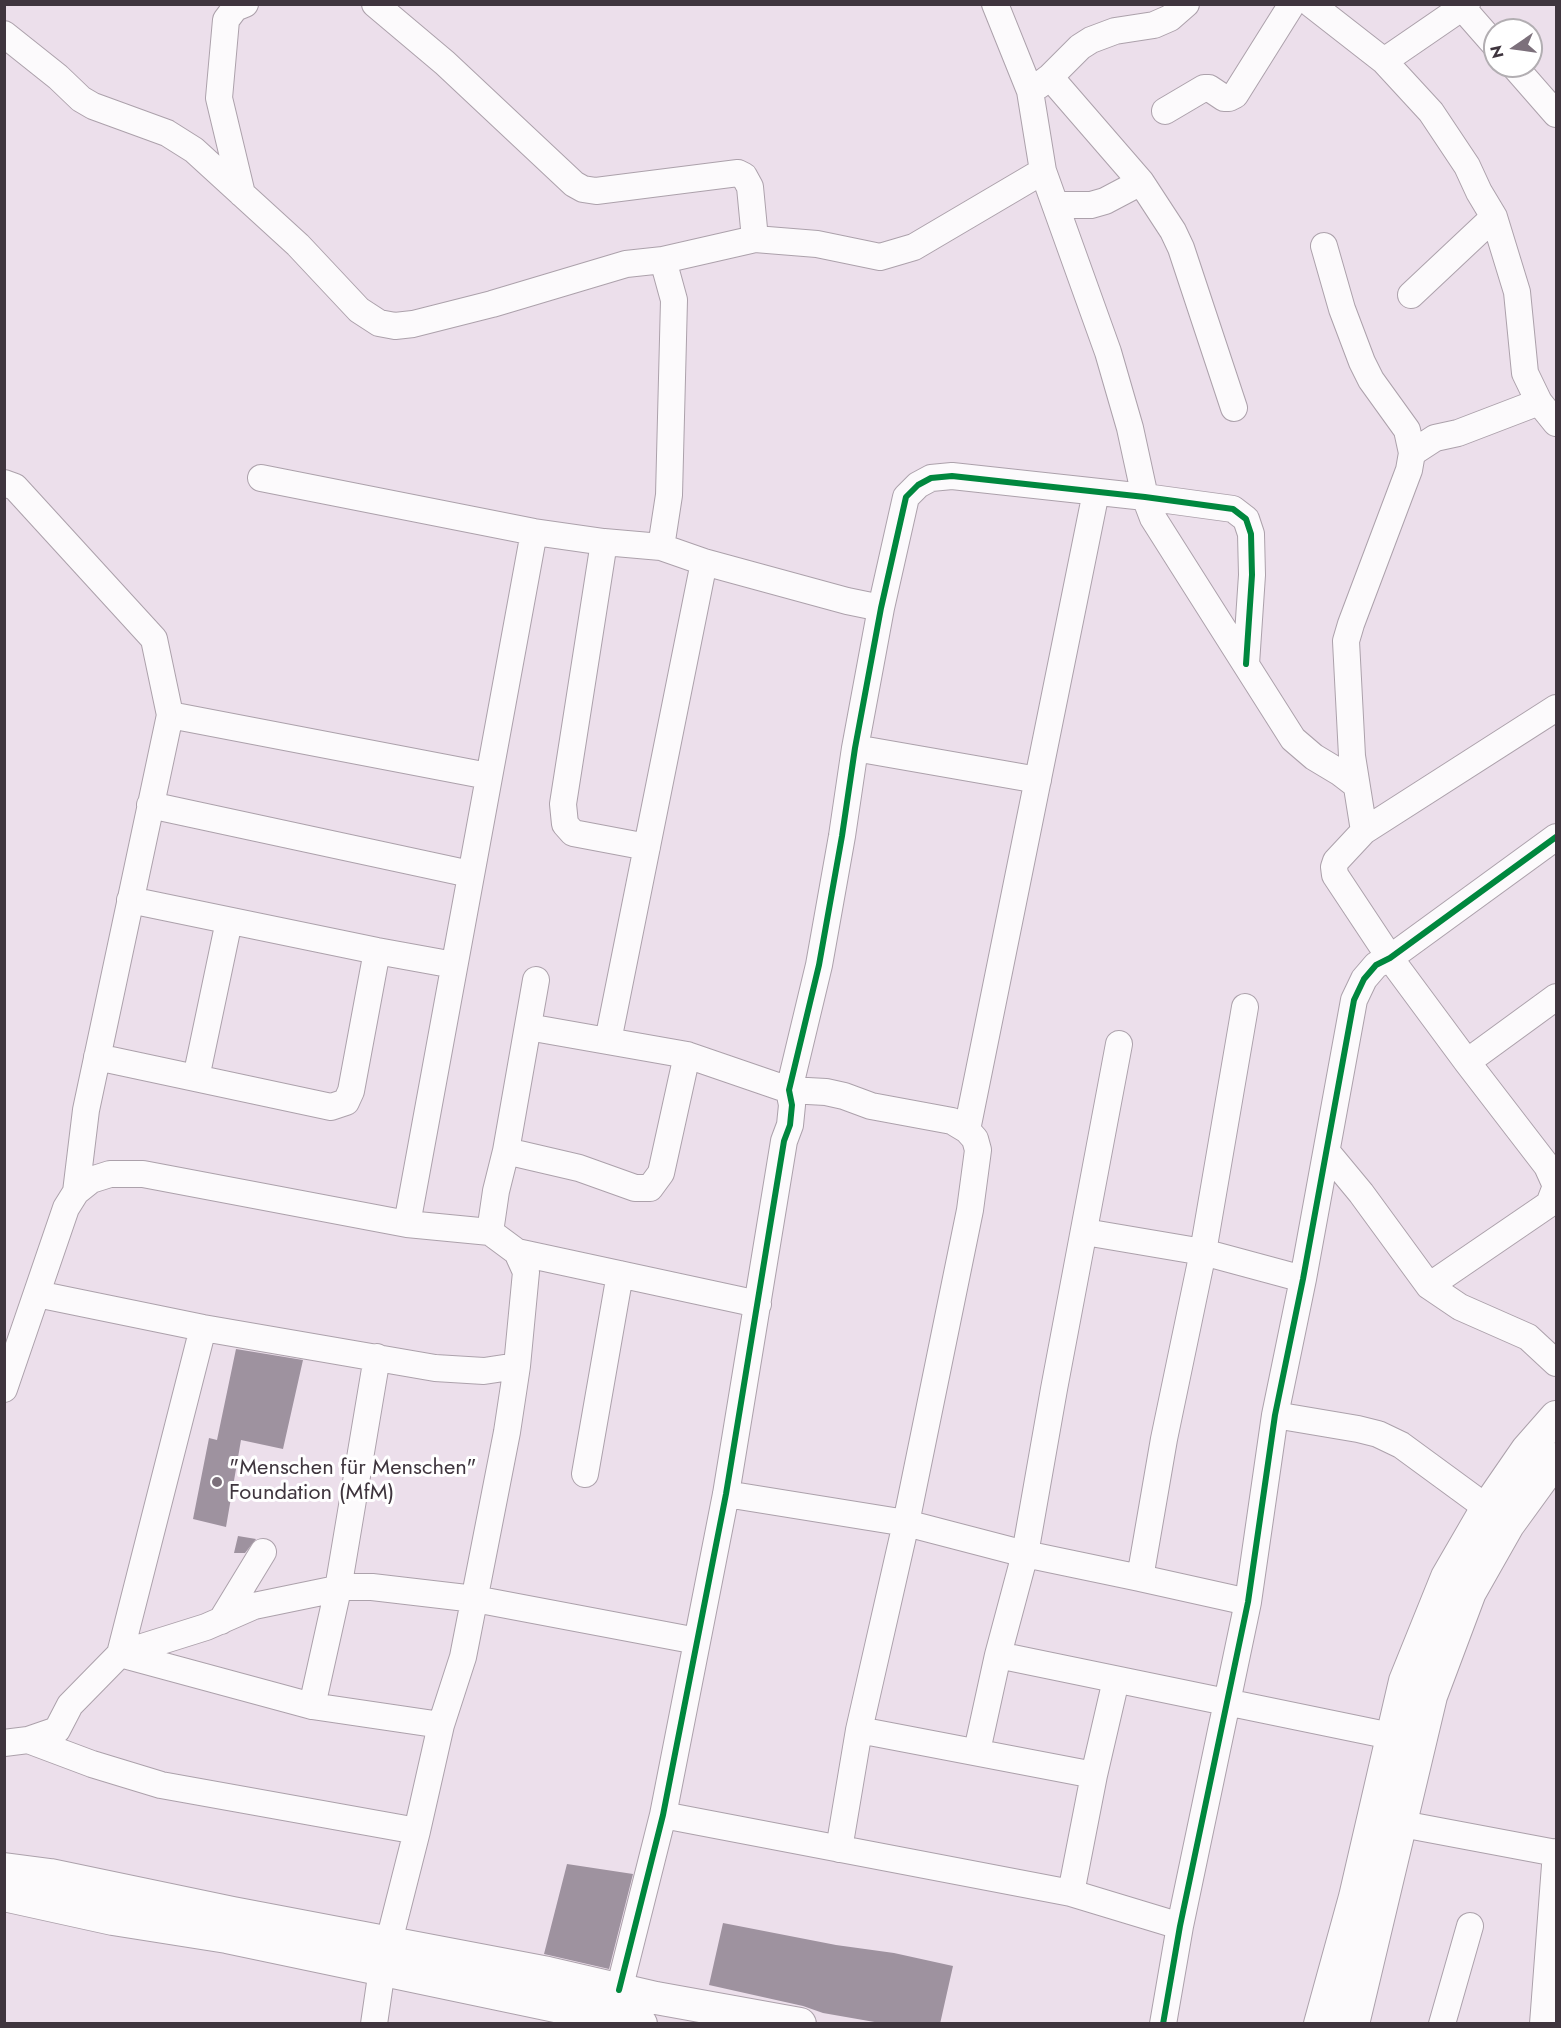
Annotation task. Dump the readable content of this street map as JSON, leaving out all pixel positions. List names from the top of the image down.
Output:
{
  "places": ["\"Menschen für Menschen\" Foundation (MfM)"],
  "north": "left"
}
